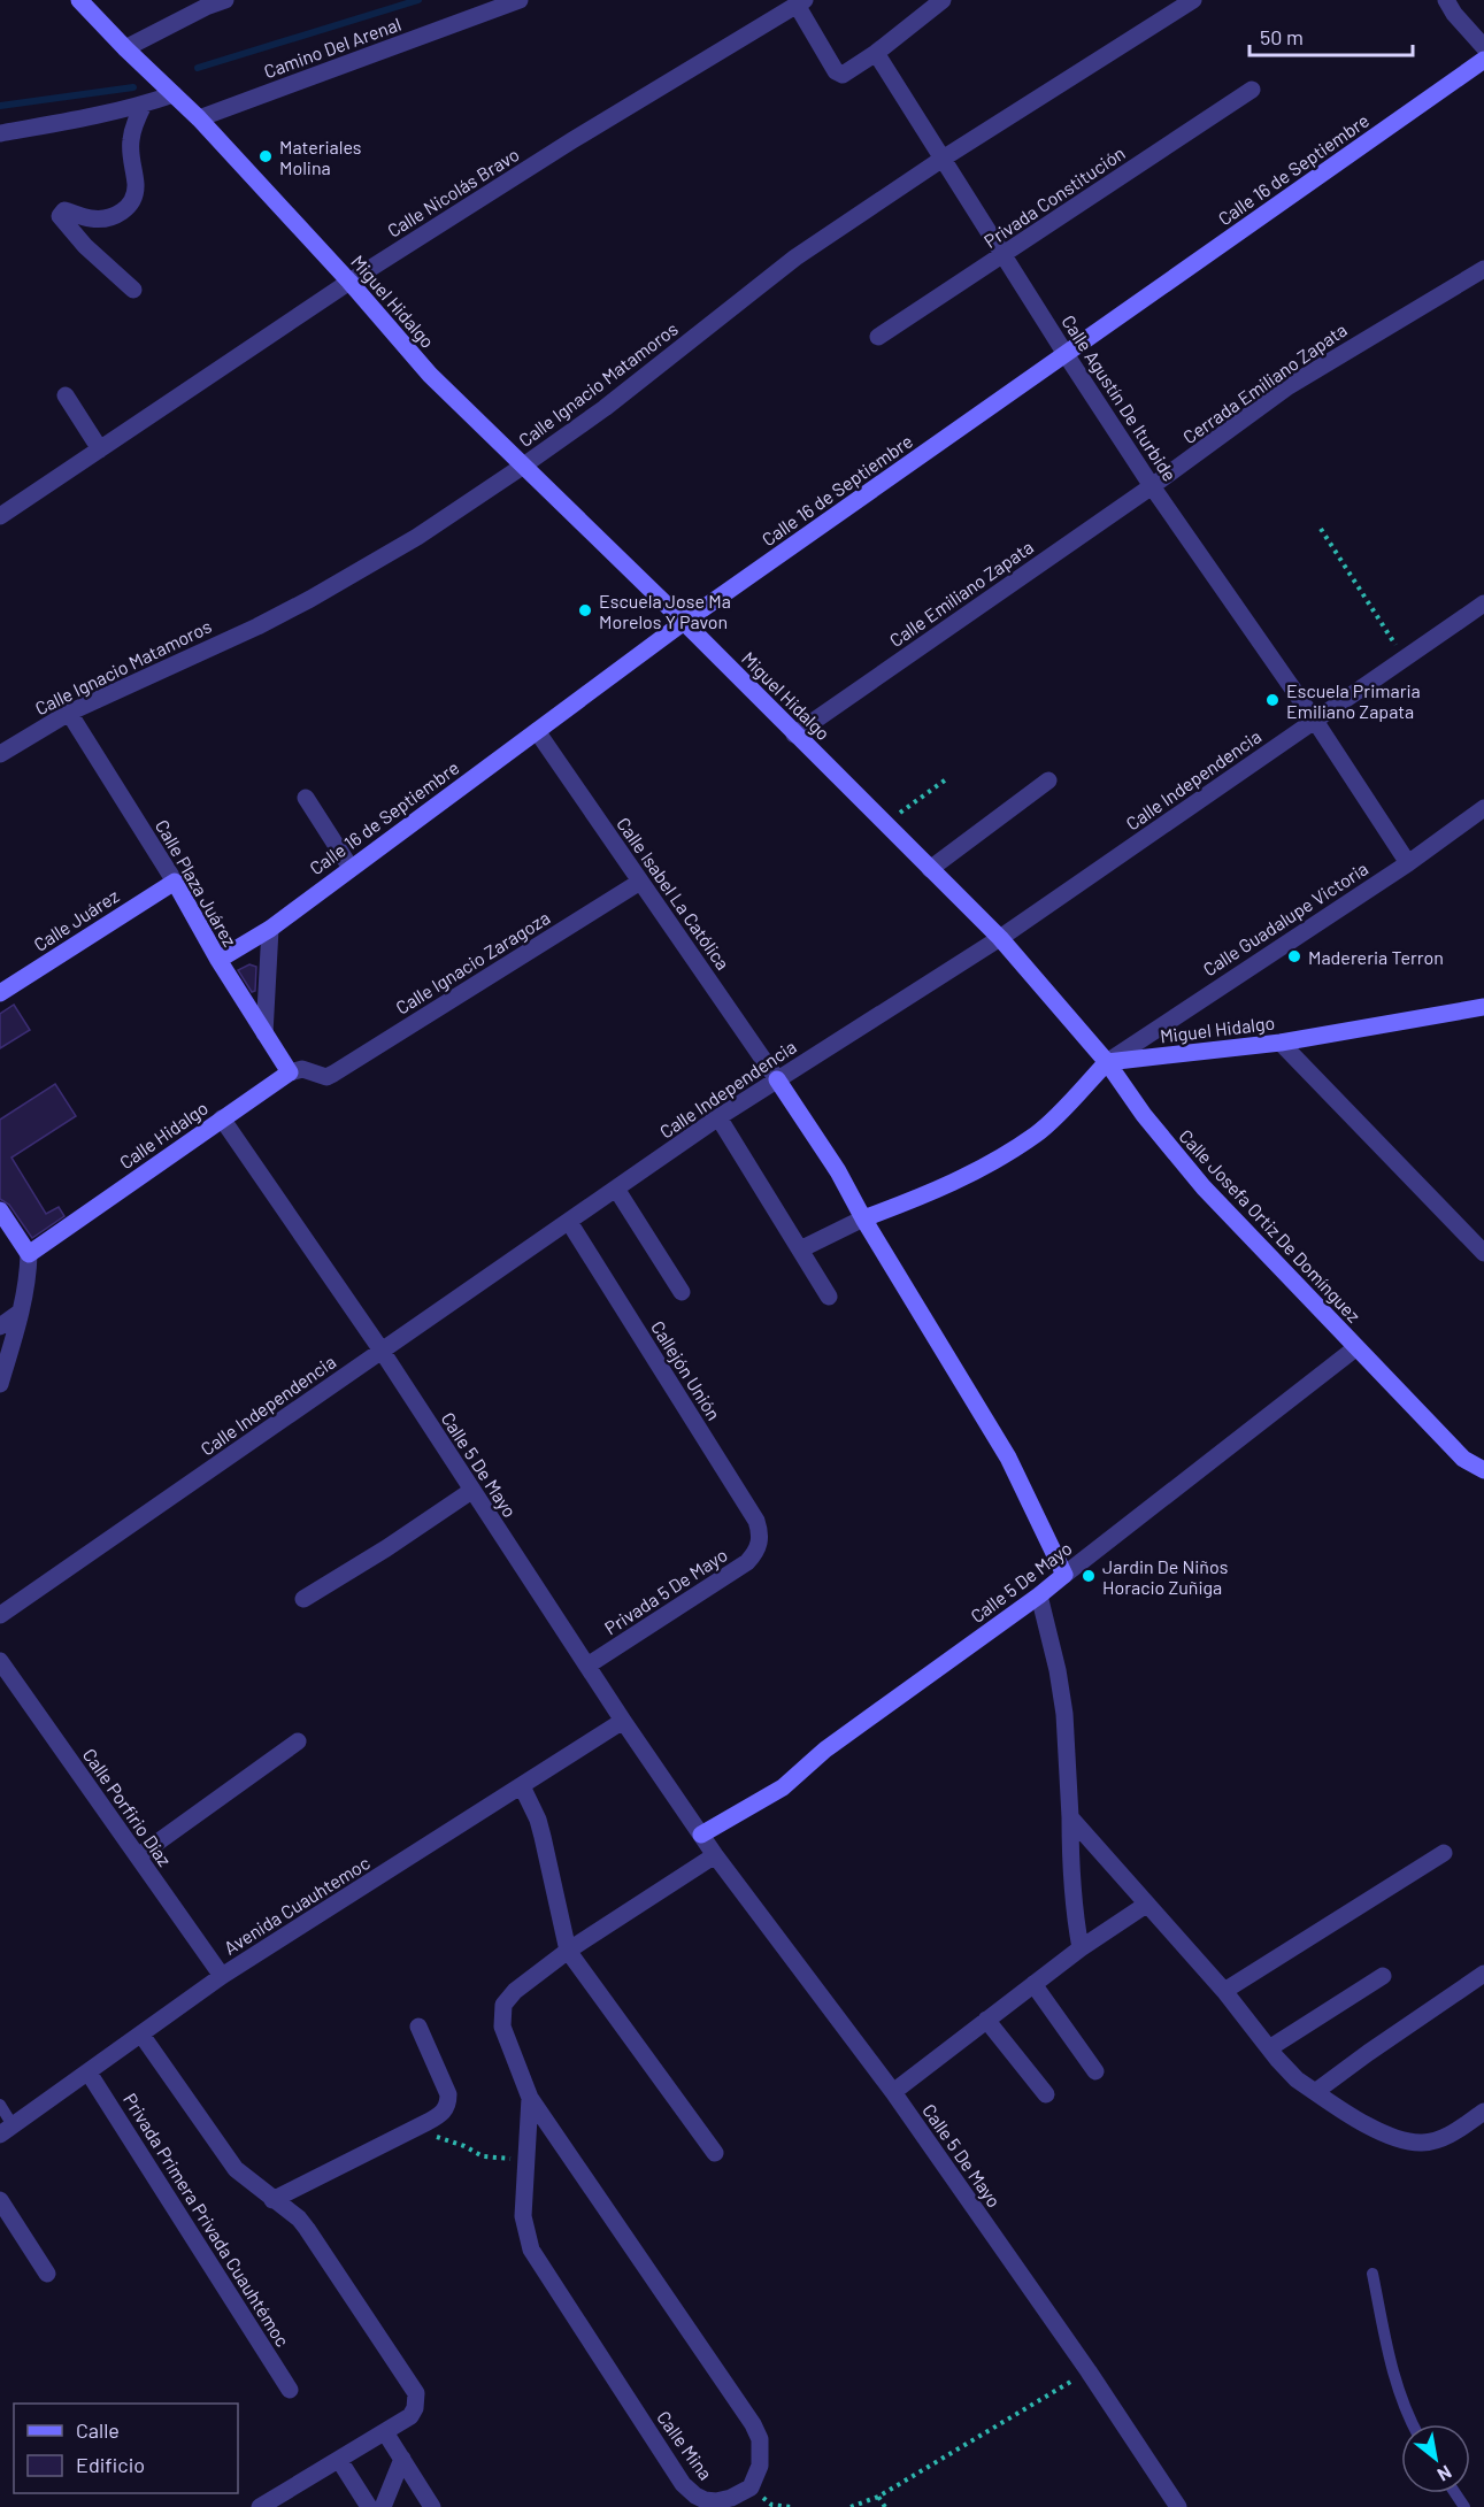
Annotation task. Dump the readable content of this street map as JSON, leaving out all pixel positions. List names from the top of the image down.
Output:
{
  "streets": {
    "street": [
      "Camino Del Arenal",
      "Calle 16 de Septiembre",
      "Calle Nicolás Bravo",
      "Privada Constitución",
      "Miguel Hidalgo",
      "Cerrada Emiliano Zapata",
      "Calle Ignacio Matamoros",
      "Calle Agustín De Iturbide",
      "Calle Emiliano Zapata",
      "Calle Independencia",
      "Calle Plaza Juárez",
      "Calle Isabel La Católica",
      "Calle Guadalupe Victoria",
      "Calle Juárez",
      "Calle Ignacio Zaragoza",
      "Calle Hidalgo",
      "Calle Josefa Ortiz De Domínguez",
      "Callejón Unión",
      "Calle 5 De Mayo",
      "Privada 5 De Mayo",
      "Calle Porfirio Díaz",
      "Avenida Cuauhtemoc",
      "Privada Primera Privada Cuauhtémoc",
      "Calle Mina"
    ]
  },
  "crossings": [
    ["Camino Del Arenal", "Miguel Hidalgo"],
    ["Calle 16 de Septiembre", "Miguel Hidalgo"],
    ["Calle 16 de Septiembre", "Calle Agustín De Iturbide"],
    ["Calle 16 de Septiembre", "Calle Plaza Juárez"],
    ["Calle 16 de Septiembre", "Calle Isabel La Católica"],
    ["Calle Nicolás Bravo", "Miguel Hidalgo"],
    ["Privada Constitución", "Calle Agustín De Iturbide"],
    ["Miguel Hidalgo", "Calle Ignacio Matamoros"],
    ["Miguel Hidalgo", "Calle Emiliano Zapata"],
    ["Miguel Hidalgo", "Calle Independencia"],
    ["Miguel Hidalgo", "Calle Guadalupe Victoria"],
    ["Miguel Hidalgo", "Calle Josefa Ortiz De Domínguez"],
    ["Cerrada Emiliano Zapata", "Calle Agustín De Iturbide"],
    ["Cerrada Emiliano Zapata", "Calle Emiliano Zapata"],
    ["Calle Ignacio Matamoros", "Calle Agustín De Iturbide"],
    ["Calle Ignacio Matamoros", "Calle Plaza Juárez"],
    ["Calle Agustín De Iturbide", "Calle Emiliano Zapata"],
    ["Calle Agustín De Iturbide", "Calle Independencia"],
    ["Calle Agustín De Iturbide", "Calle Guadalupe Victoria"],
    ["Calle Independencia", "Calle Isabel La Católica"],
    ["Calle Independencia", "Callejón Unión"],
    ["Calle Independencia", "Calle 5 De Mayo"],
    ["Calle Plaza Juárez", "Calle Juárez"],
    ["Calle Plaza Juárez", "Calle Ignacio Zaragoza"],
    ["Calle Plaza Juárez", "Calle Hidalgo"],
    ["Calle Isabel La Católica", "Calle Ignacio Zaragoza"],
    ["Calle Guadalupe Victoria", "Calle Josefa Ortiz De Domínguez"],
    ["Calle Ignacio Zaragoza", "Calle Hidalgo"],
    ["Calle Hidalgo", "Calle 5 De Mayo"],
    ["Calle Josefa Ortiz De Domínguez", "Calle 5 De Mayo"],
    ["Callejón Unión", "Privada 5 De Mayo"],
    ["Calle 5 De Mayo", "Privada 5 De Mayo"],
    ["Calle 5 De Mayo", "Avenida Cuauhtemoc"],
    ["Calle Porfirio Díaz", "Avenida Cuauhtemoc"],
    ["Avenida Cuauhtemoc", "Privada Primera Privada Cuauhtémoc"]
  ],
  "places": [
    "Materiales Molina",
    "Escuela Jose Ma Morelos Y Pavon",
    "Escuela Primaria Emiliano Zapata",
    "Madereria Terron",
    "Jardin De Niños Horacio Zuñiga"
  ],
  "legend": ["Calle", "Edificio"],
  "scale_bar": "50 m",
  "north": "bottom right"
}
